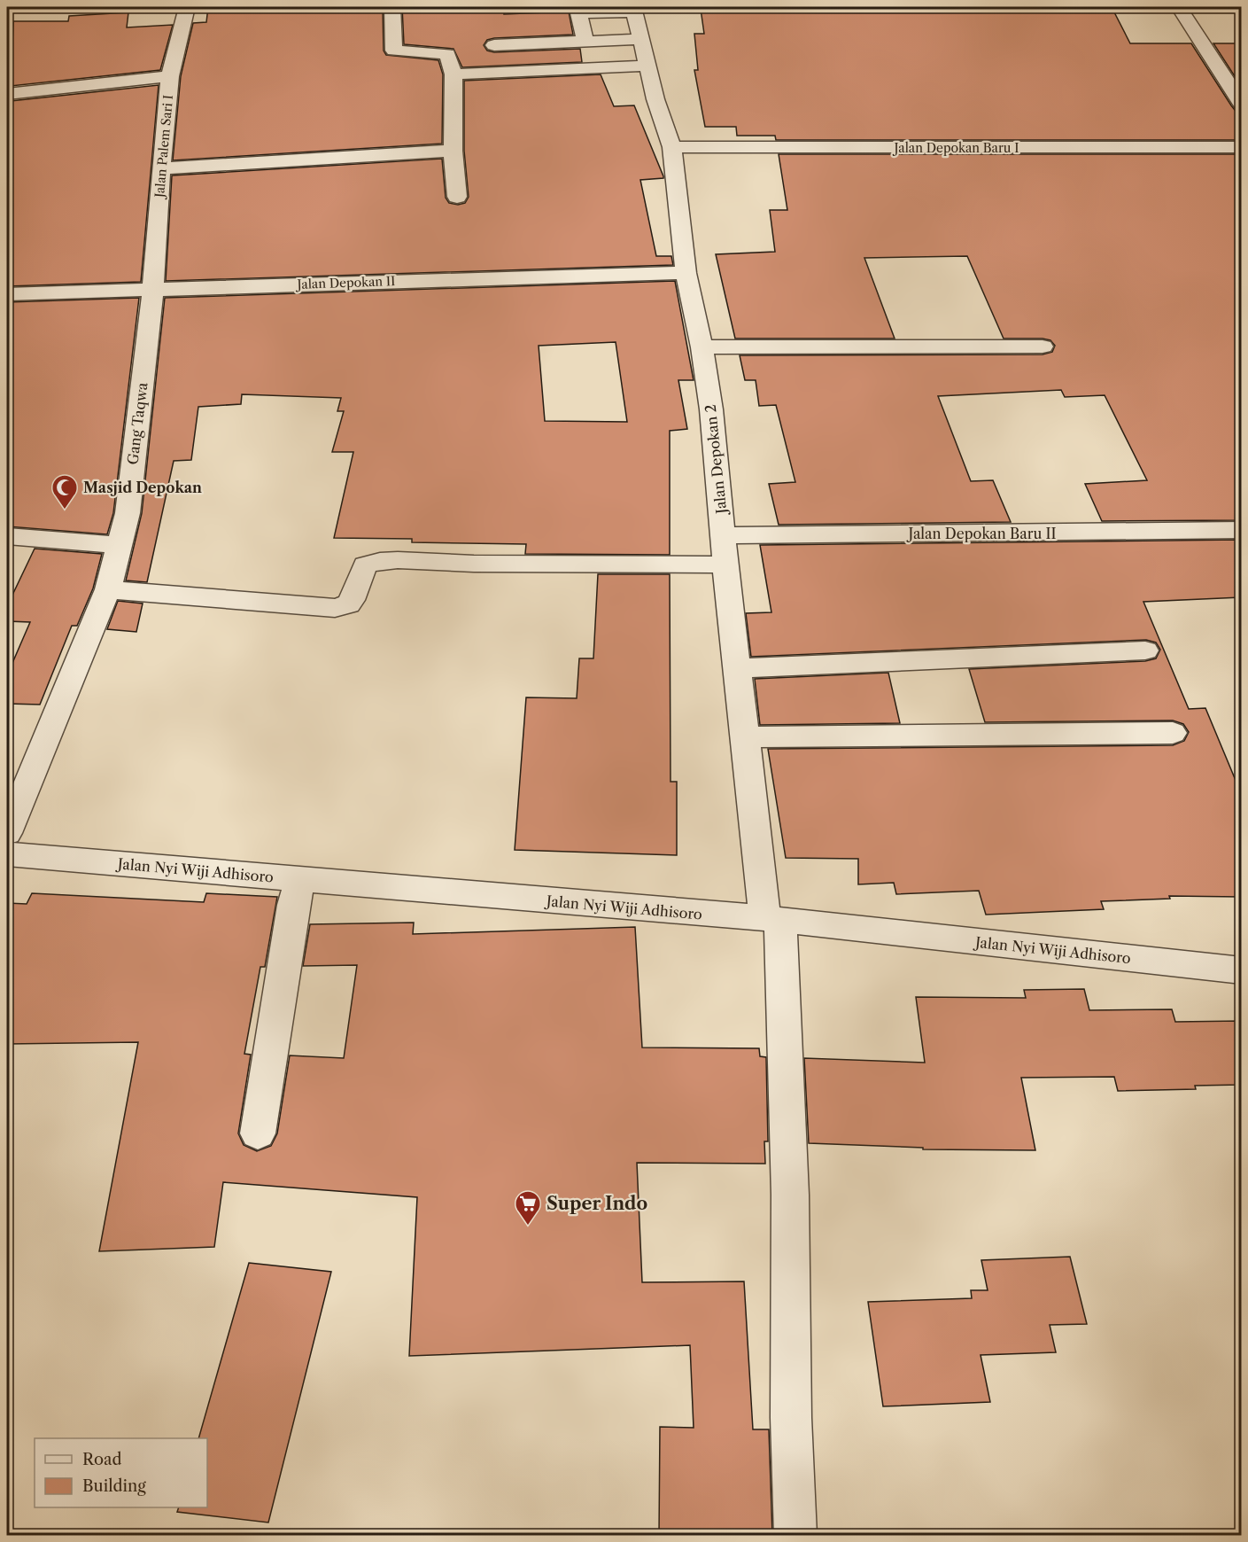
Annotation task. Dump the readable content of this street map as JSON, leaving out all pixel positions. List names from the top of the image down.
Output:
{
  "streets": {
    "street": [
      "Jalan Palem Sari I",
      "Jalan Depokan Baru I",
      "Jalan Depokan II",
      "Gang Taqwa",
      "Jalan Depokan 2",
      "Jalan Depokan Baru II",
      "Jalan Nyi Wiji Adhisoro"
    ]
  },
  "crossings": [
    ["Jalan Palem Sari I", "Jalan Depokan II"],
    ["Jalan Palem Sari I", "Gang Taqwa"],
    ["Jalan Depokan Baru I", "Jalan Depokan 2"],
    ["Jalan Depokan II", "Gang Taqwa"],
    ["Jalan Depokan II", "Jalan Depokan 2"],
    ["Jalan Depokan 2", "Jalan Depokan Baru II"],
    ["Jalan Depokan 2", "Jalan Nyi Wiji Adhisoro"]
  ],
  "places": {
    "mosque": ["Masjid Depokan"],
    "supermarket": ["Super Indo"]
  },
  "legend": ["Road", "Building"]
}
